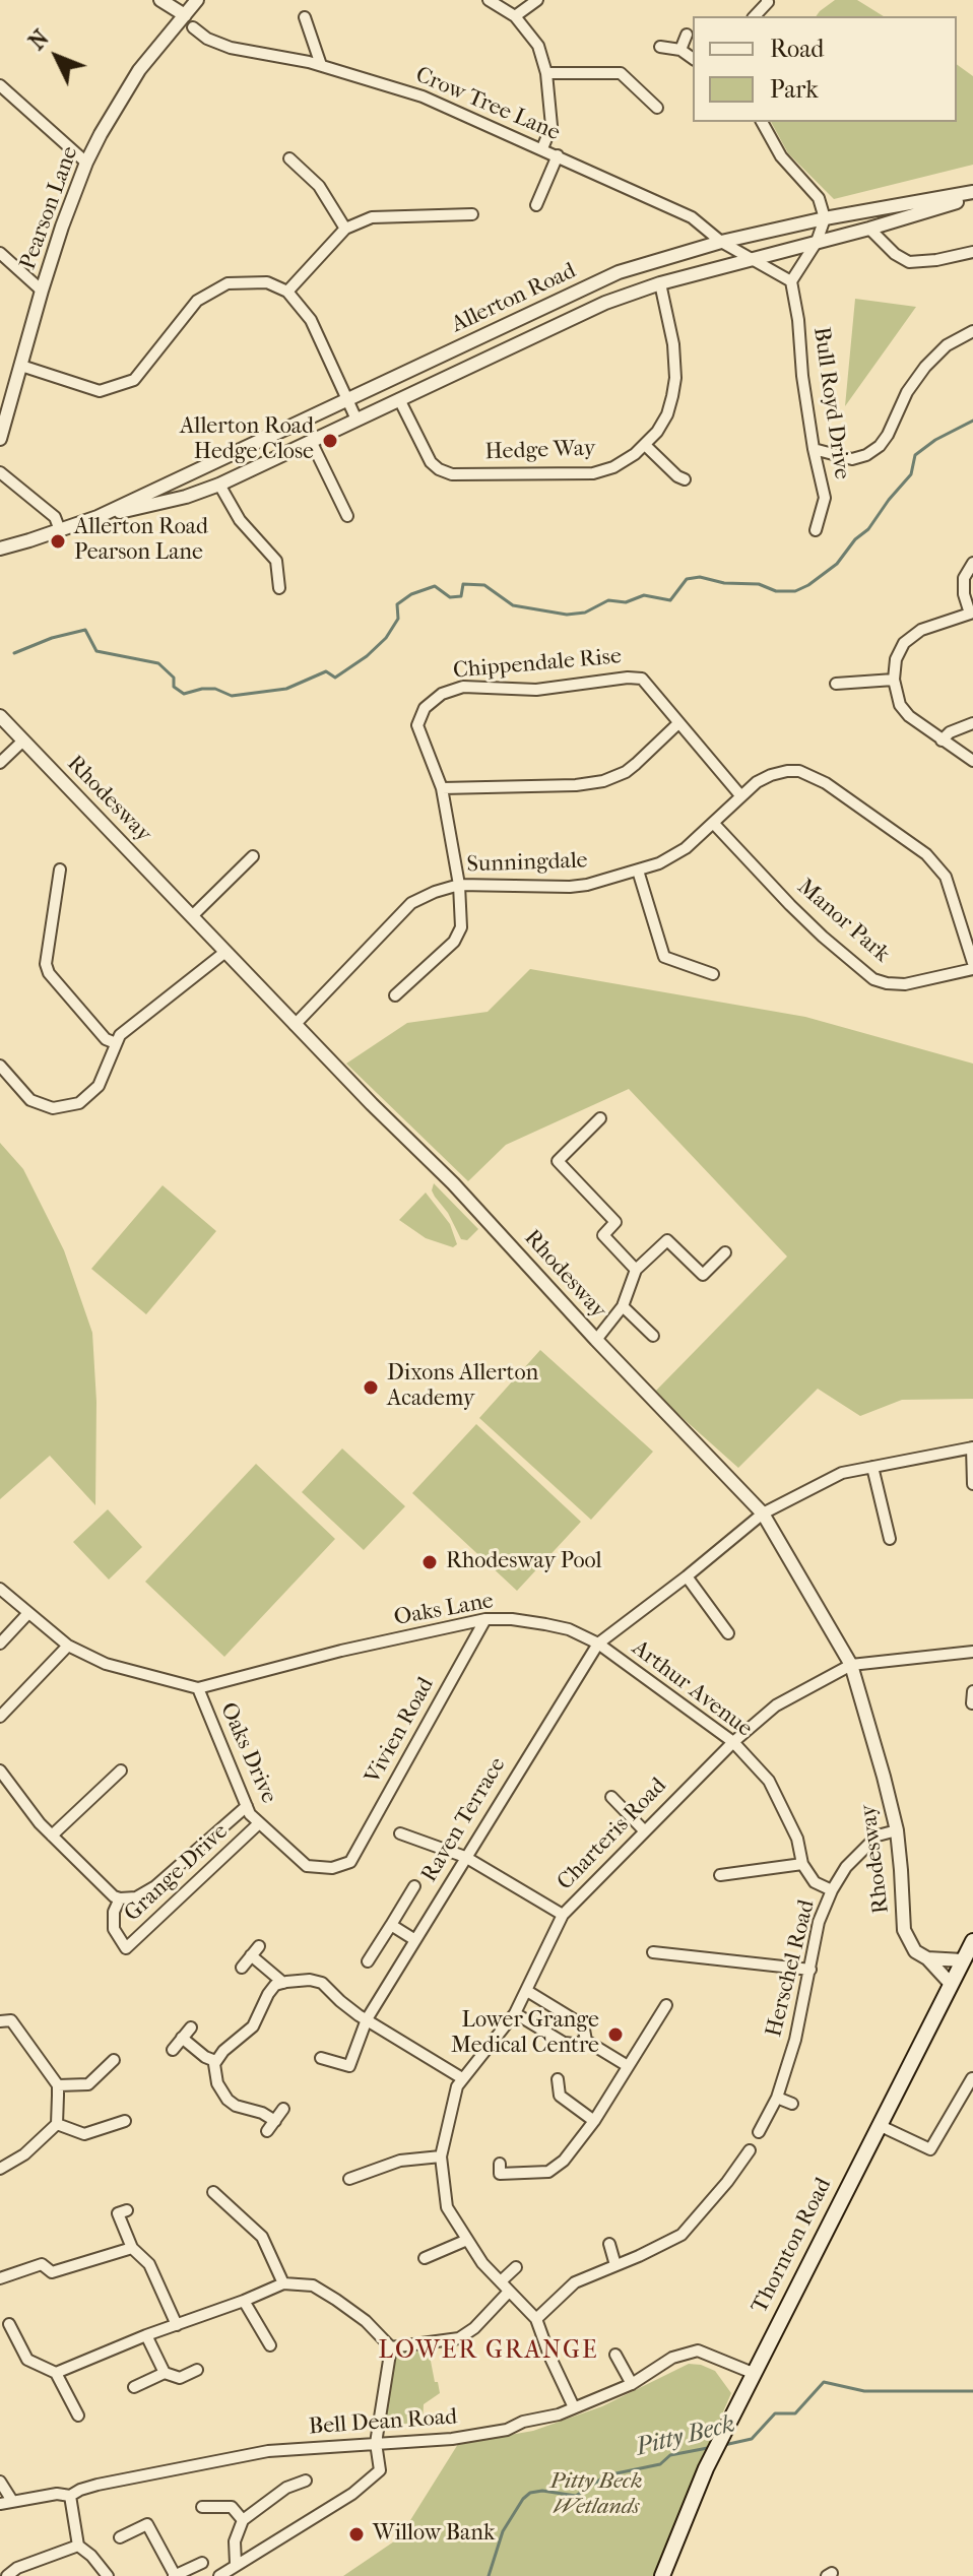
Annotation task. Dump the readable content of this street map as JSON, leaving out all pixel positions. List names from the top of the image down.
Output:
{
  "streets": {
    "main road": ["Thornton Road"],
    "street": [
      "Crow Tree Lane",
      "Pearson Lane",
      "Allerton Road",
      "Bull Royd Drive",
      "Hedge Way",
      "Chippendale Rise",
      "Rhodesway",
      "Sunningdale",
      "Manor Park",
      "Oaks Lane",
      "Arthur Avenue",
      "Vivien Road",
      "Oaks Drive",
      "Raven Terrace",
      "Charteris Road",
      "Grange Drive",
      "Herschel Road",
      "Bell Dean Road"
    ]
  },
  "crossings": [
    ["Crow Tree Lane", "Allerton Road"],
    ["Allerton Road", "Hedge Way"],
    ["Chippendale Rise", "Sunningdale"],
    ["Rhodesway", "Sunningdale"],
    ["Rhodesway", "Charteris Road"],
    ["Rhodesway", "Herschel Road"],
    ["Rhodesway", "Thornton Road"],
    ["Sunningdale", "Manor Park"],
    ["Oaks Lane", "Arthur Avenue"],
    ["Oaks Lane", "Vivien Road"],
    ["Oaks Lane", "Oaks Drive"],
    ["Oaks Lane", "Raven Terrace"],
    ["Arthur Avenue", "Raven Terrace"],
    ["Arthur Avenue", "Charteris Road"],
    ["Vivien Road", "Oaks Drive"],
    ["Oaks Drive", "Grange Drive"],
    ["Charteris Road", "Bell Dean Road"],
    ["Thornton Road", "Bell Dean Road"]
  ],
  "districts": ["LOWER GRANGE"],
  "water": ["Pitty Beck"],
  "parks": ["Pitty Beck Wetlands"],
  "places": [
    "Allerton Road Hedge Close",
    "Allerton Road Pearson Lane",
    "Dixons Allerton Academy",
    "Rhodesway Pool",
    "Lower Grange Medical Centre",
    "Willow Bank"
  ],
  "legend": ["Road", "Park"],
  "north": "top left"
}
